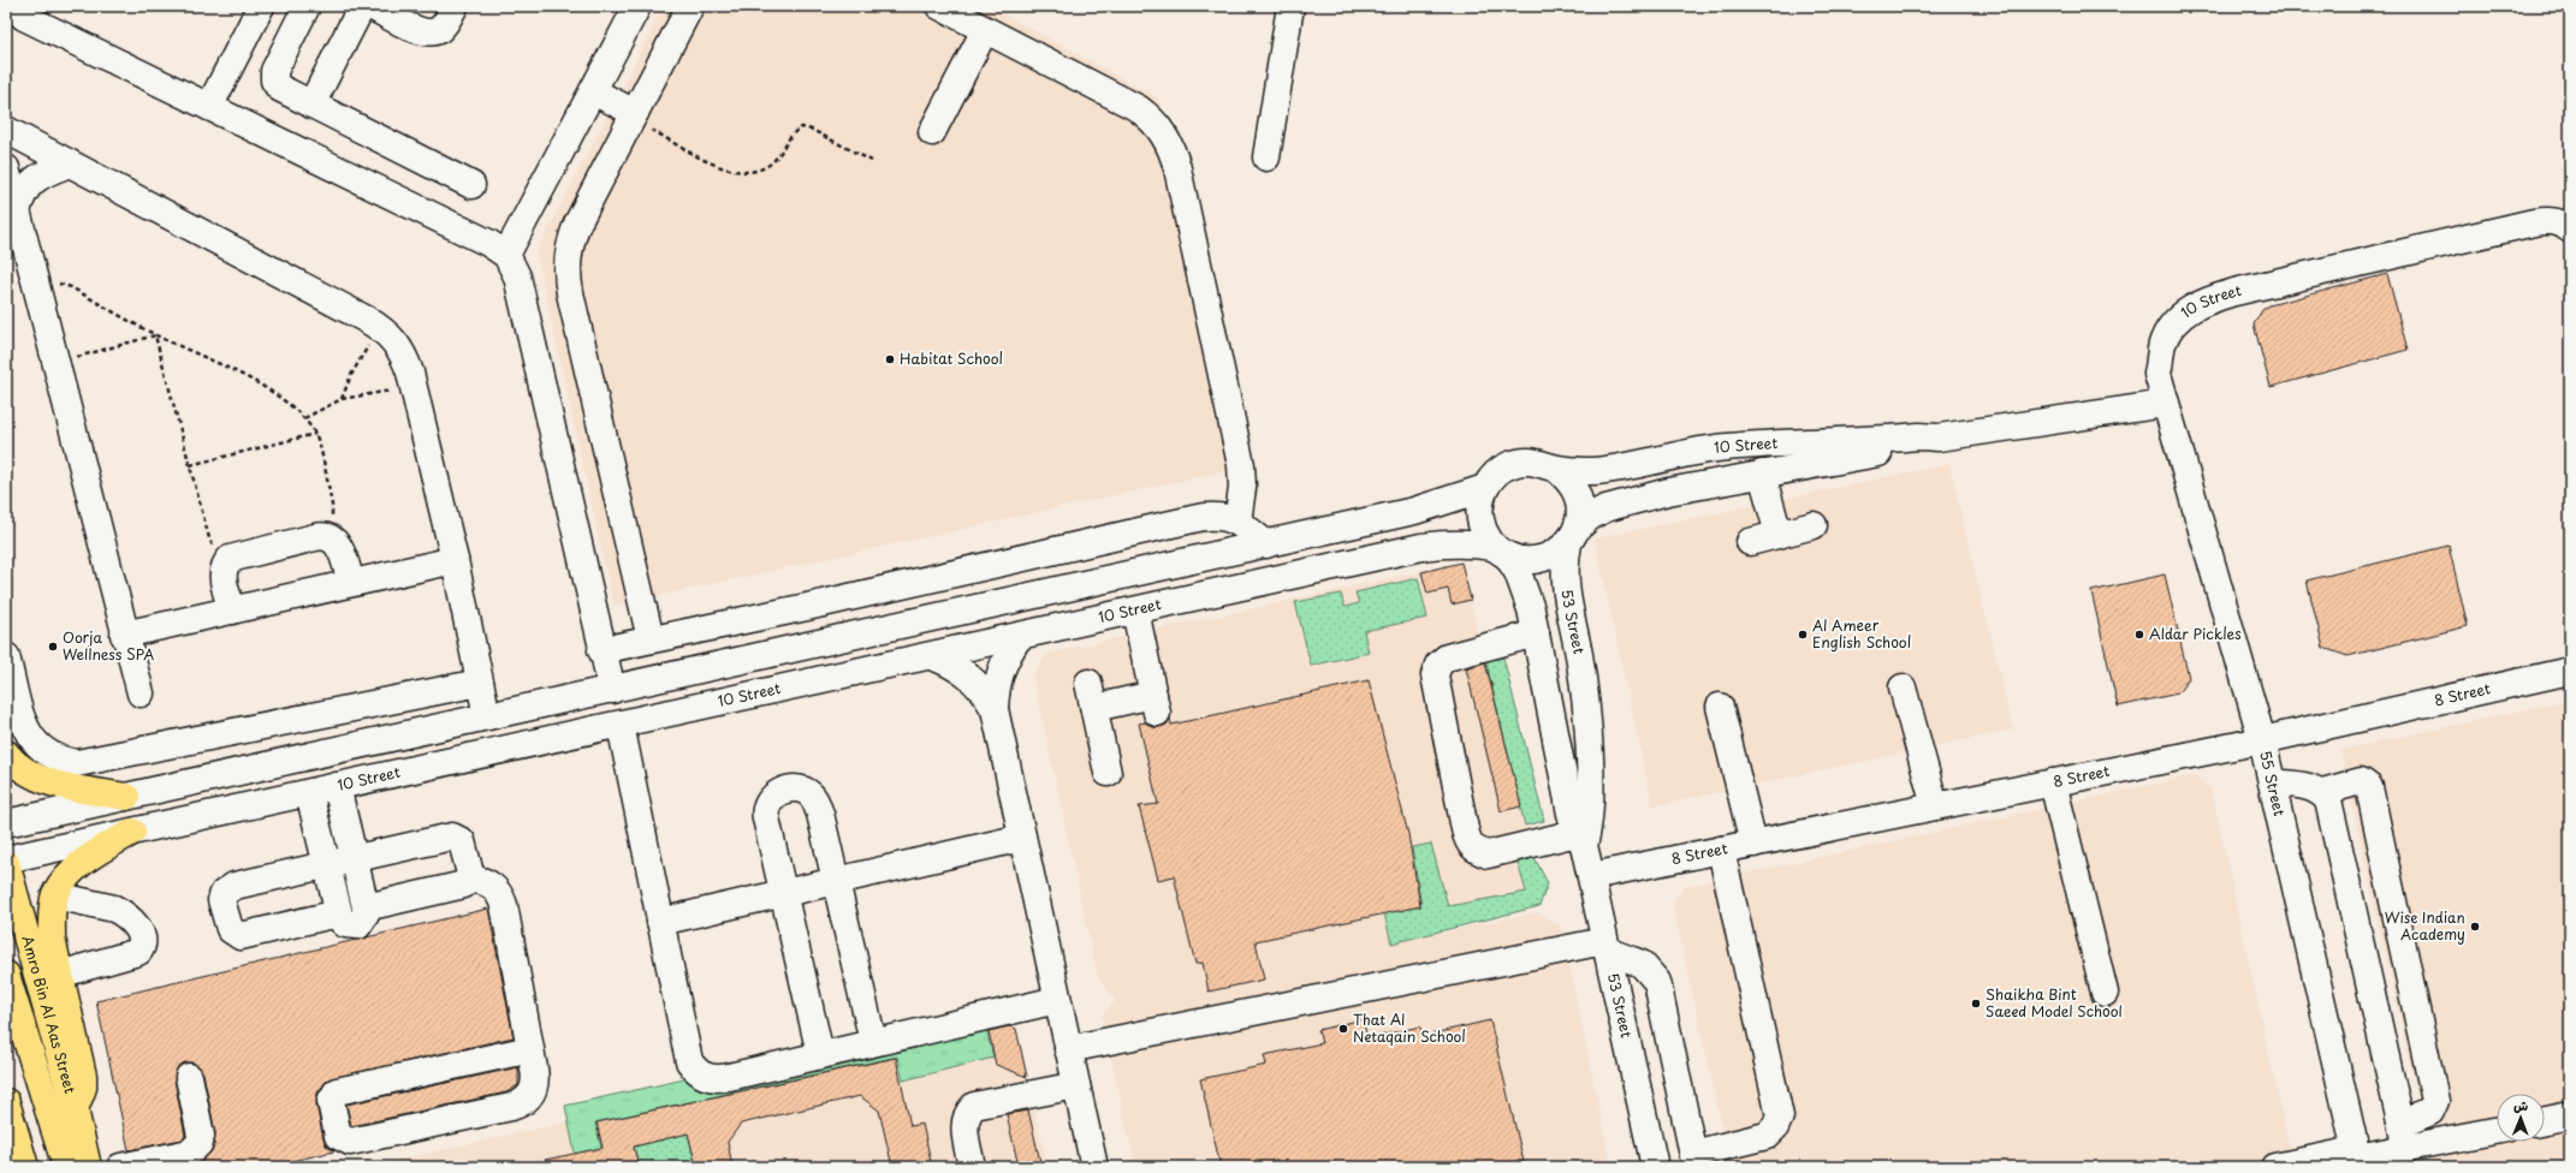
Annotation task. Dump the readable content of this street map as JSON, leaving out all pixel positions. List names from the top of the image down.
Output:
{
  "streets": {
    "main road": ["Amro Bin Al Aas Street"],
    "street": [
      "10 Street",
      "53 Street",
      "8 Street",
      "55 Street"
    ]
  },
  "crossings": [
    ["10 Street", "53 Street"],
    ["10 Street", "55 Street"],
    ["10 Street", "Amro Bin Al Aas Street"],
    ["53 Street", "8 Street"],
    ["8 Street", "55 Street"]
  ],
  "places": [
    "Habitat School",
    "Al Ameer English School",
    "Aldar Pickles",
    "Oorja Wellness SPA",
    "Wise Indian Academy",
    "Shaikha Bint Saeed Model School",
    "That Al Netaqain School"
  ],
  "north": "top"
}
